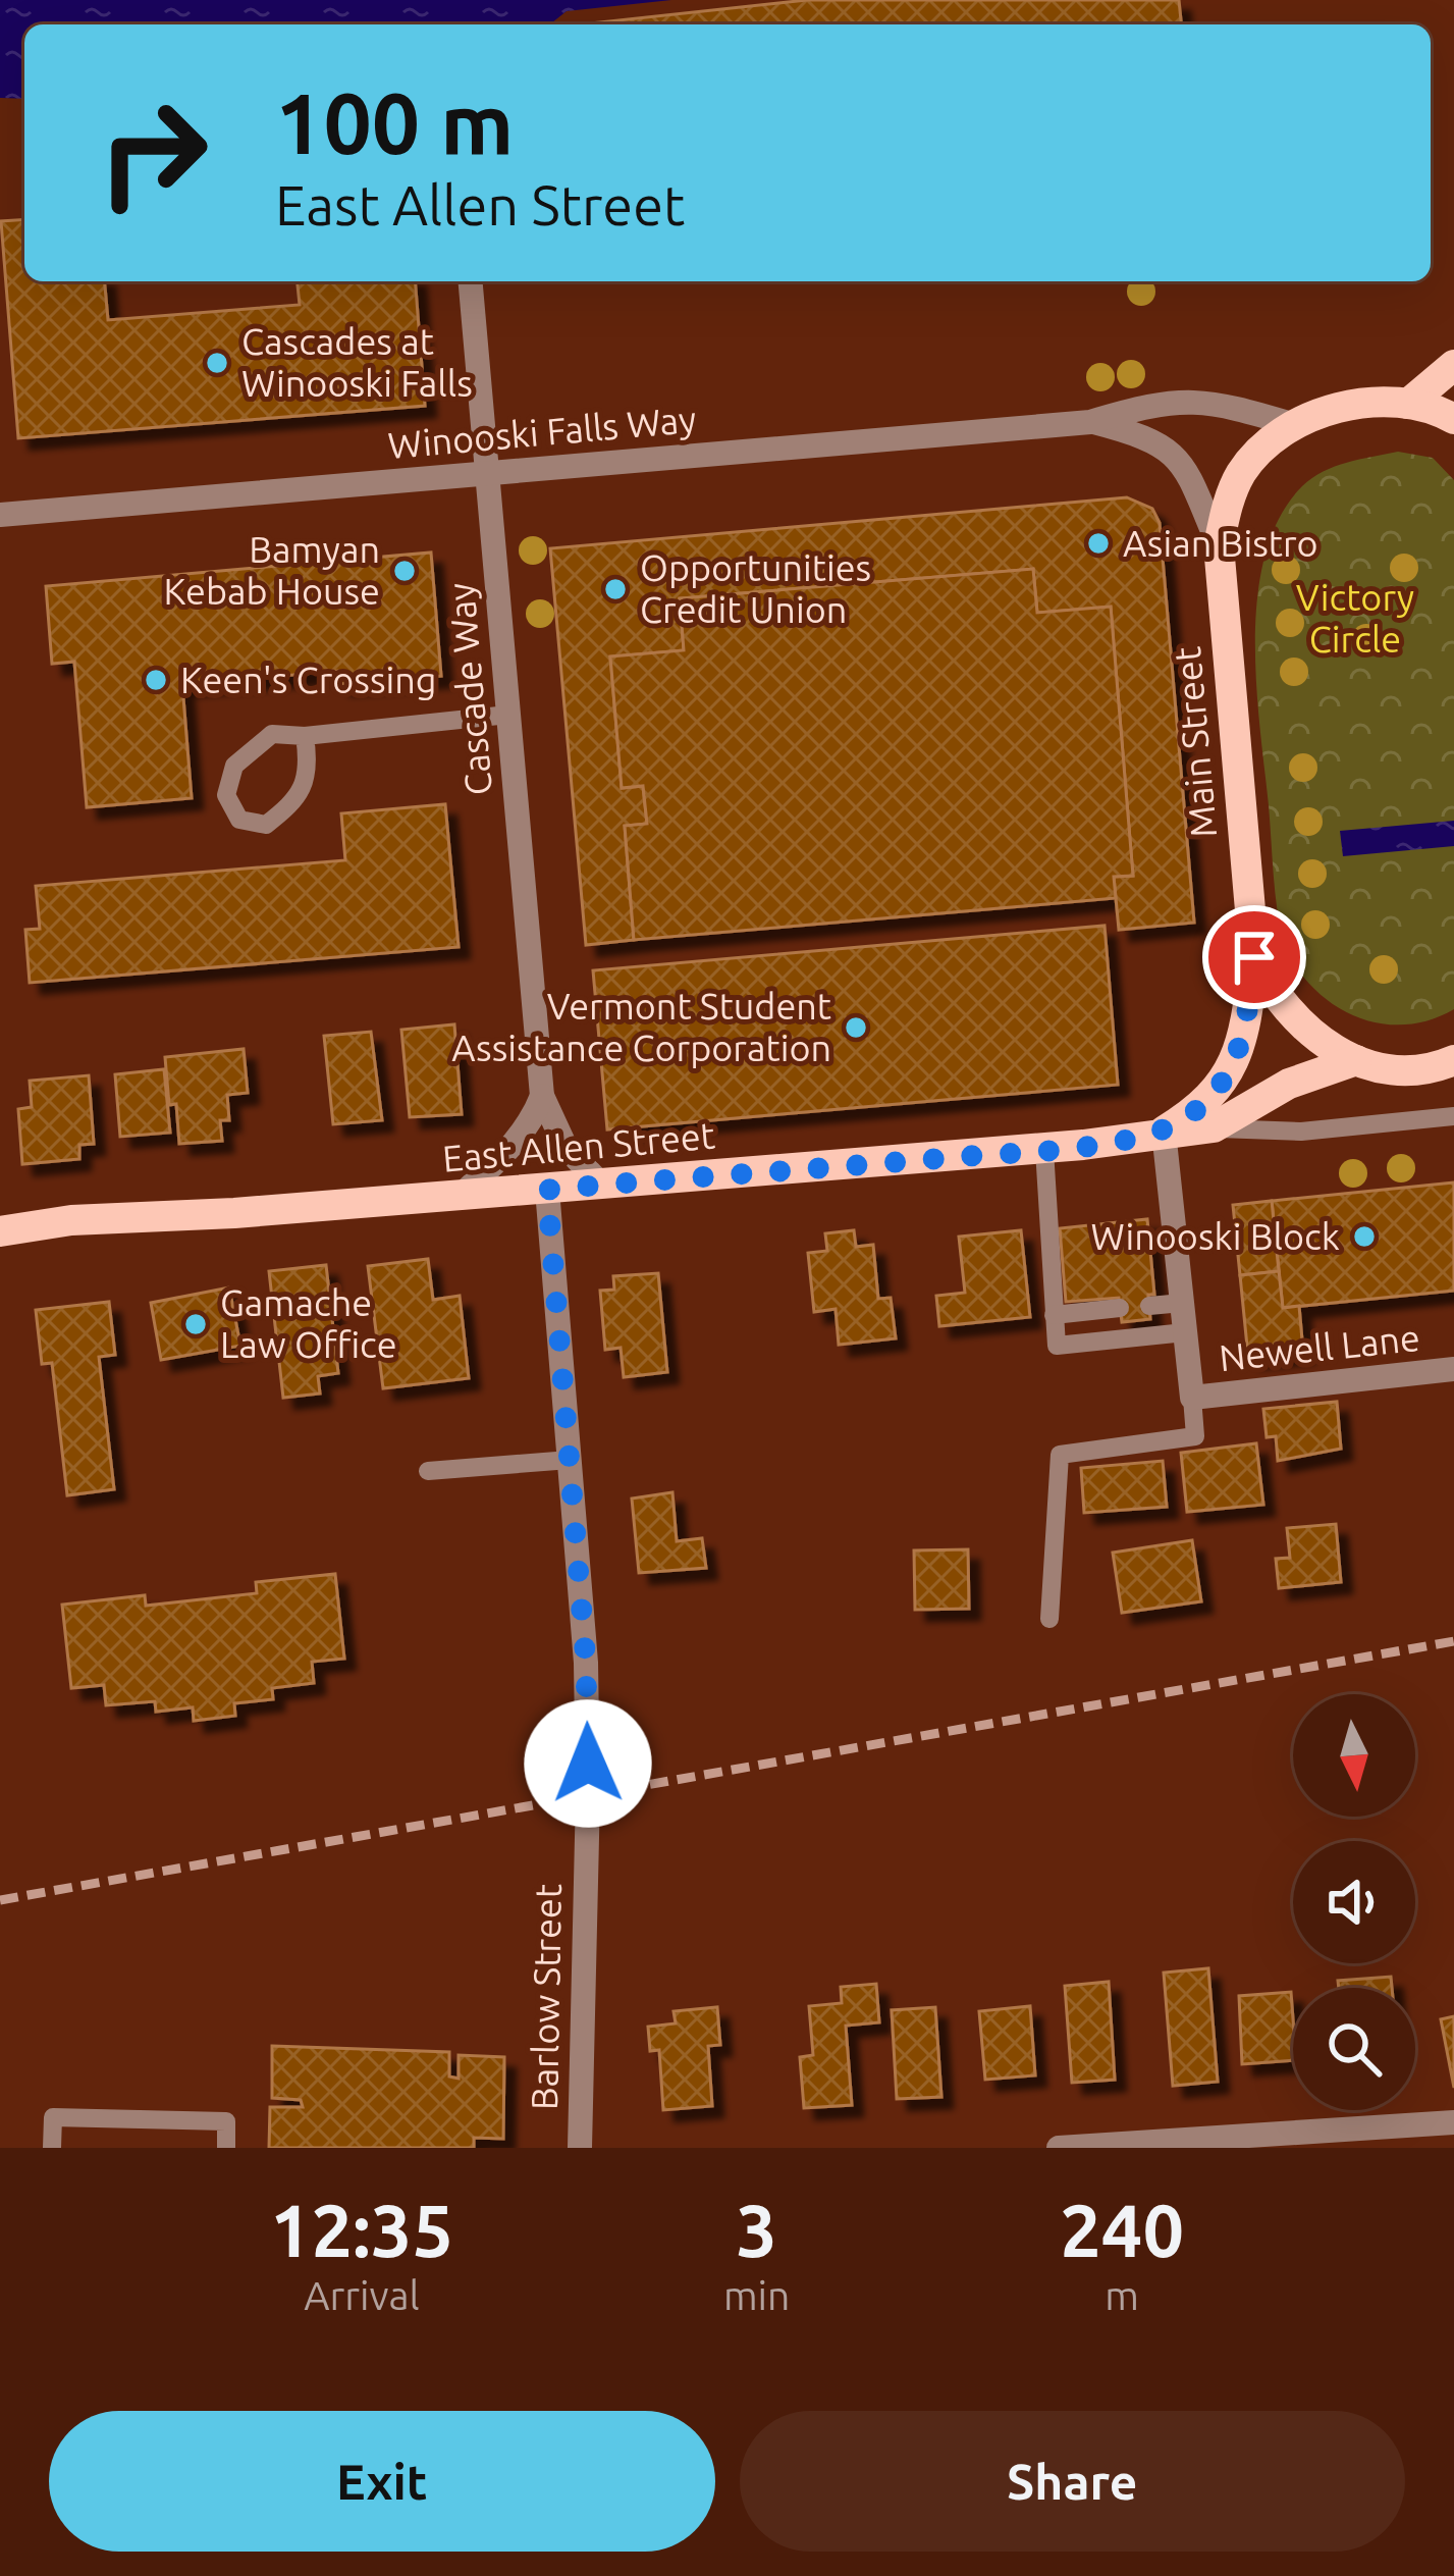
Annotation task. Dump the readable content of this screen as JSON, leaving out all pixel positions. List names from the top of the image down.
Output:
{
  "streets": {
    "main road": ["Main Street", "East Allen Street"],
    "street": [
      "Winooski Falls Way",
      "Cascade Way",
      "Newell Lane",
      "Barlow Street"
    ]
  },
  "crossings": [
    ["Winooski Falls Way", "Cascade Way"],
    ["Winooski Falls Way", "Main Street"],
    ["Cascade Way", "East Allen Street"],
    ["Main Street", "East Allen Street"],
    ["East Allen Street", "Barlow Street"]
  ],
  "parks": ["Victory Circle"],
  "places": [
    "Cascades at Winooski Falls",
    "Asian Bistro",
    "Bamyan Kebab House",
    "Opportunities Credit Union",
    "Keen's Crossing",
    "Vermont Student Assistance Corporation",
    "Winooski Block",
    "Gamache Law Office"
  ],
  "north": "bottom",
  "page": {
    "turn": ["100 m", "East Allen Street"],
    "eta": [
      "12:35",
      "Arrival",
      "3",
      "min",
      "240",
      "m"
    ],
    "buttons": ["Exit", "Share"]
  }
}
